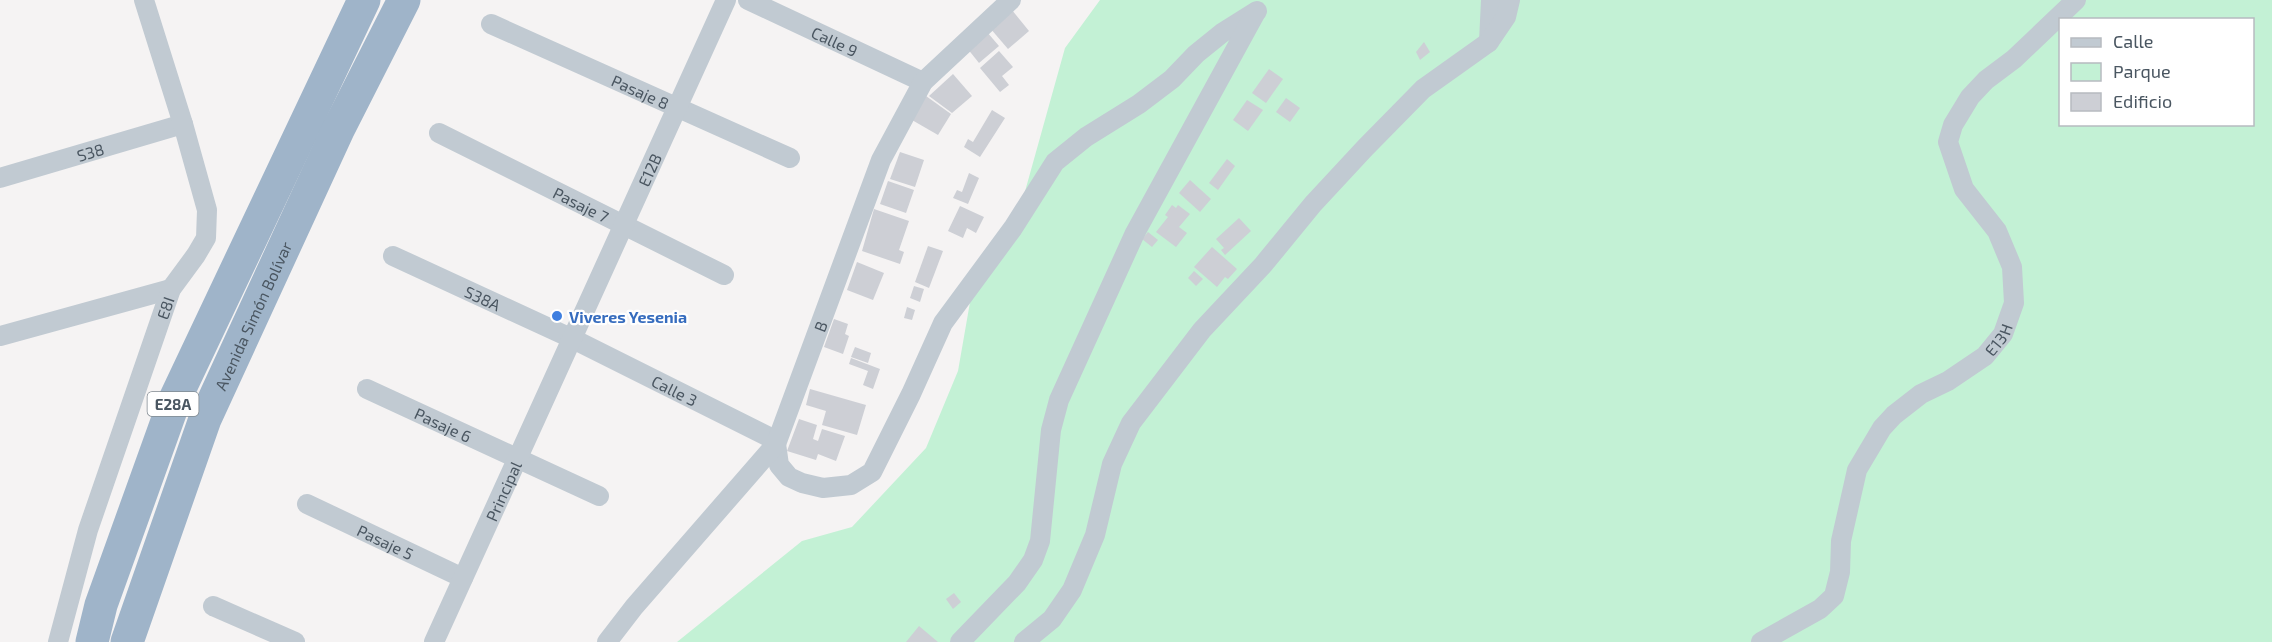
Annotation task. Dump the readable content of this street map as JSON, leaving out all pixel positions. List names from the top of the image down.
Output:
{
  "streets": {
    "highway": ["Avenida Simón Bolívar", "E28A"],
    "street": [
      "Calle 9",
      "Pasaje 8",
      "S38",
      "E12B",
      "Pasaje 7",
      "S38A",
      "E8I",
      "B",
      "E13H",
      "Calle 3",
      "Pasaje 6",
      "Principal",
      "Pasaje 5"
    ]
  },
  "crossings": [
    ["Calle 9", "B"],
    ["Pasaje 8", "E12B"],
    ["S38", "E8I"],
    ["E12B", "Pasaje 7"],
    ["E12B", "S38A"],
    ["E12B", "Calle 3"],
    ["E12B", "Principal"],
    ["S38A", "Calle 3"],
    ["S38A", "Principal"],
    ["B", "Calle 3"],
    ["Calle 3", "Principal"],
    ["Pasaje 6", "Principal"],
    ["Principal", "Pasaje 5"]
  ],
  "places": ["Viveres Yesenia"],
  "legend": ["Calle", "Parque", "Edificio"]
}
